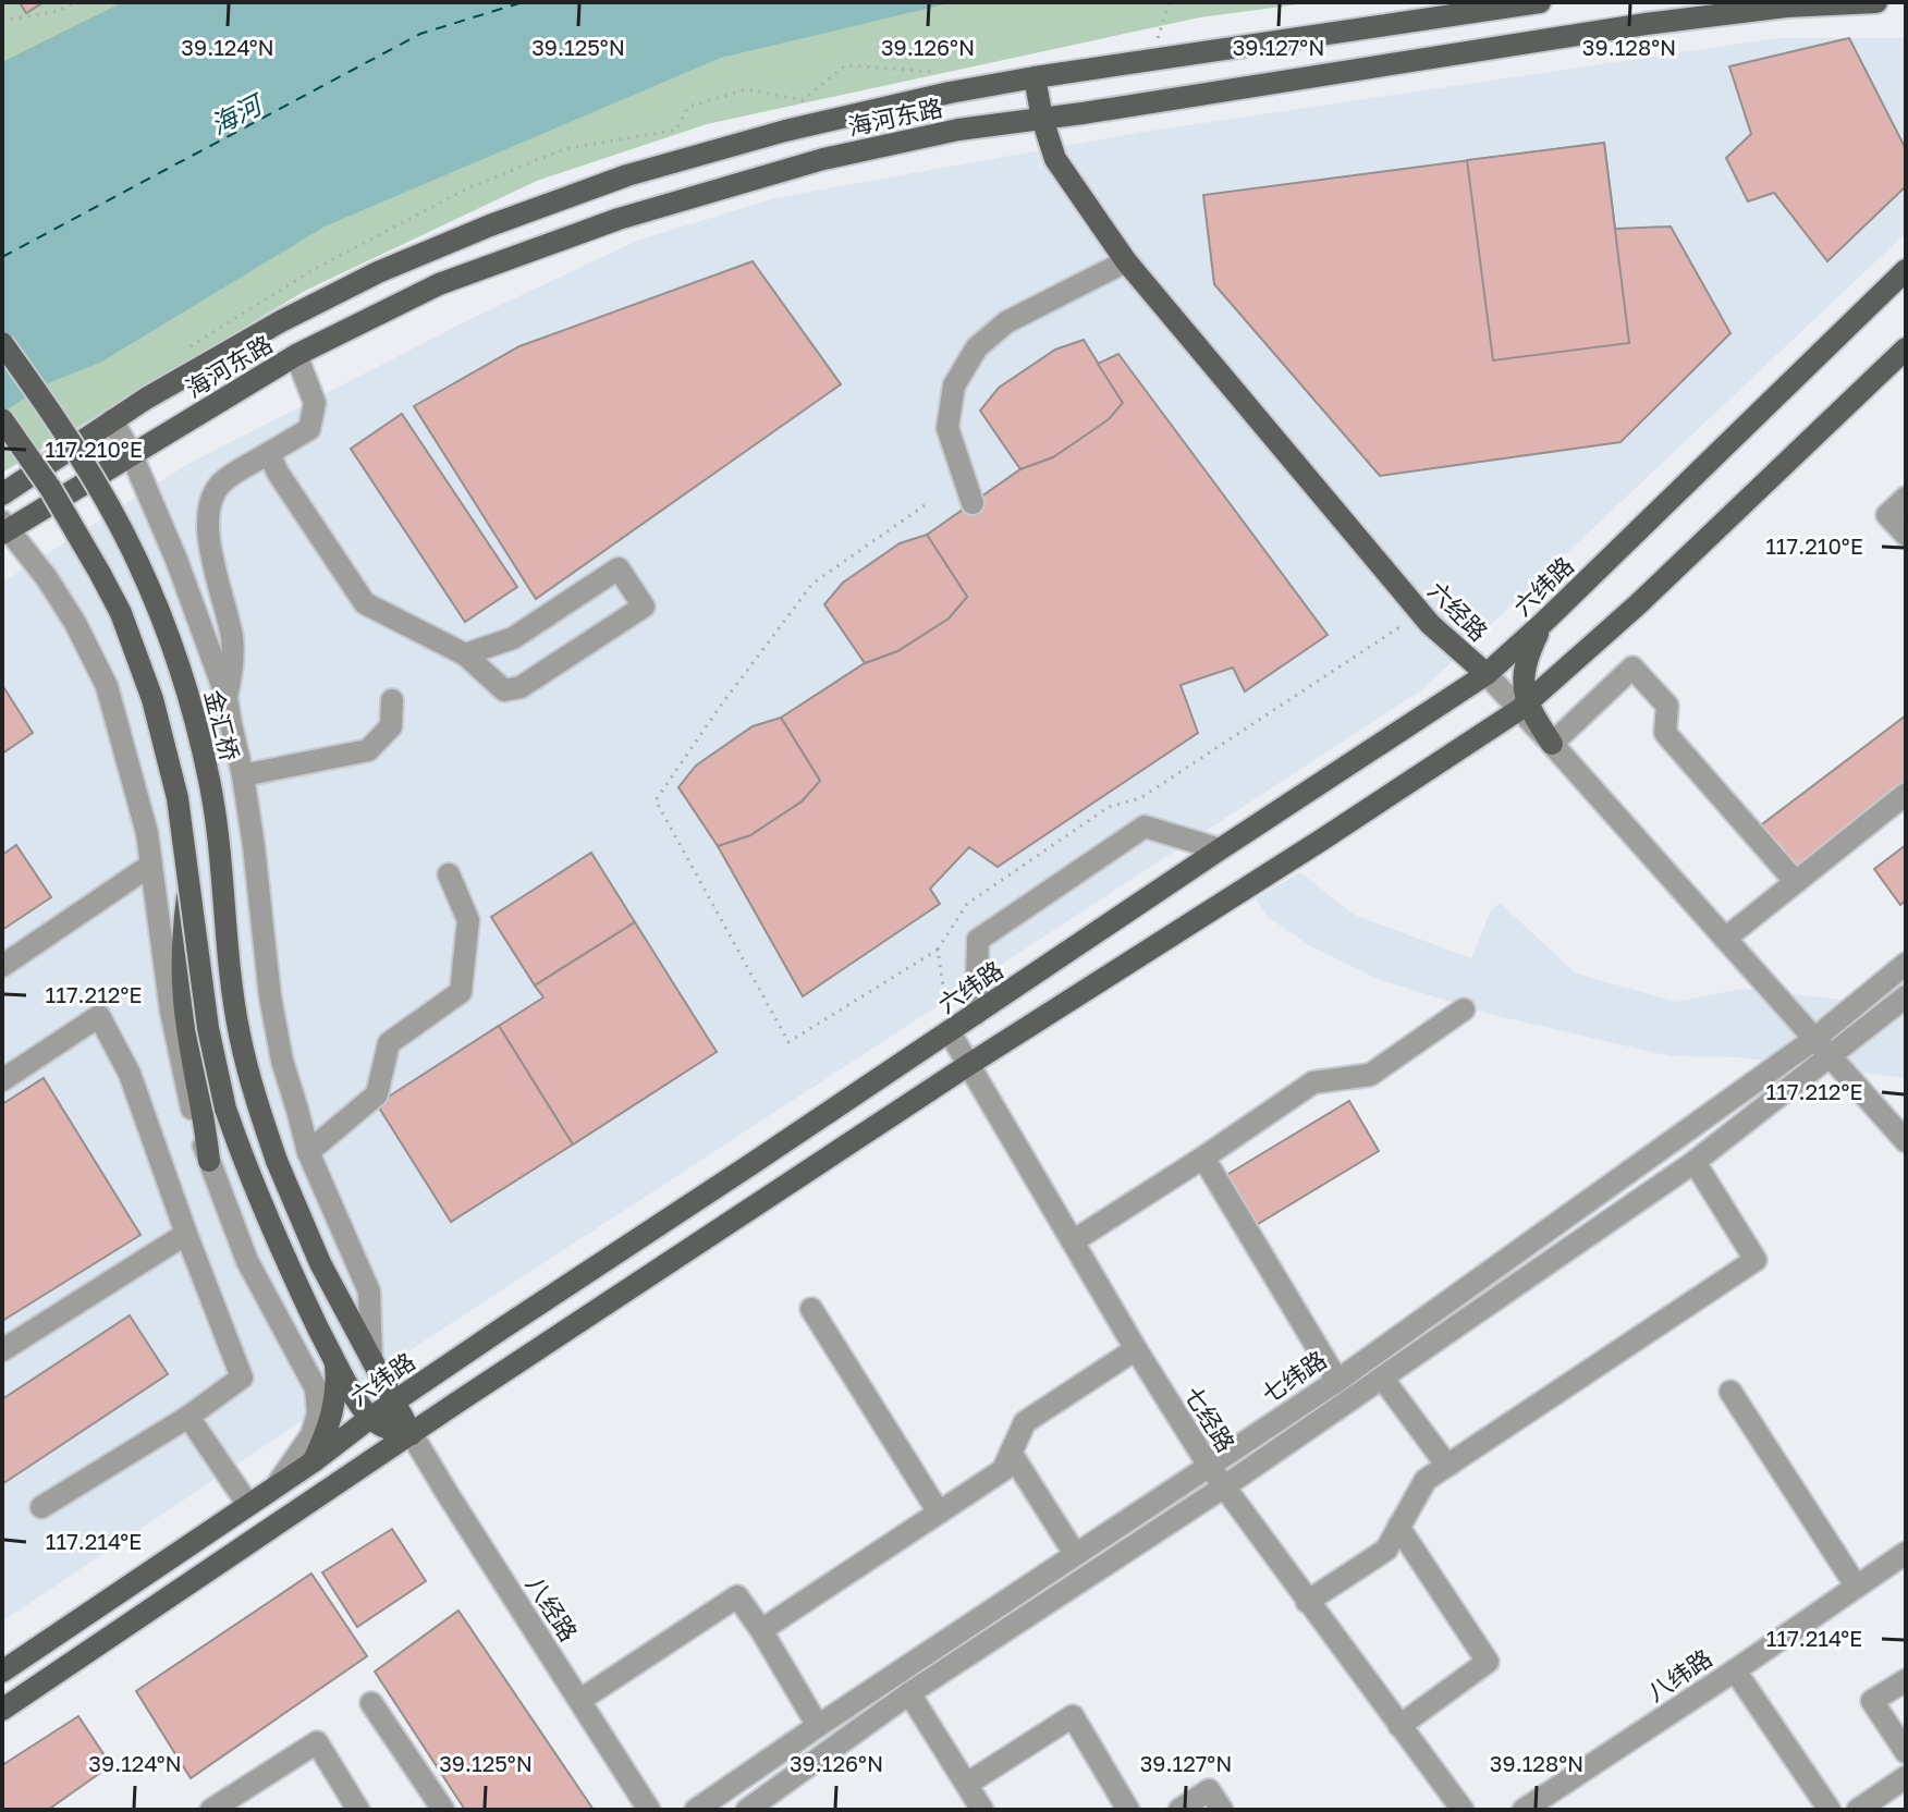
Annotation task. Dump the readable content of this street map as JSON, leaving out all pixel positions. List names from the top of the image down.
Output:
{
  "streets": {
    "main road": [
      "海河东路",
      "六纬路",
      "六经路",
      "金汇桥",
      "八经路"
    ],
    "street": ["七纬路", "七经路", "八纬路"]
  },
  "crossings": [
    ["海河东路", "六经路"],
    ["六纬路", "六经路"],
    ["六纬路", "七经路"],
    ["六纬路", "八经路"],
    ["六经路", "七纬路"],
    ["金汇桥", "八经路"],
    ["七纬路", "七经路"]
  ],
  "water": ["海河"],
  "coordinates": [
    "39.124°N",
    "39.125°N",
    "39.126°N",
    "39.127°N",
    "39.128°N",
    "117.210°E",
    "117.212°E",
    "117.214°E"
  ]
}
